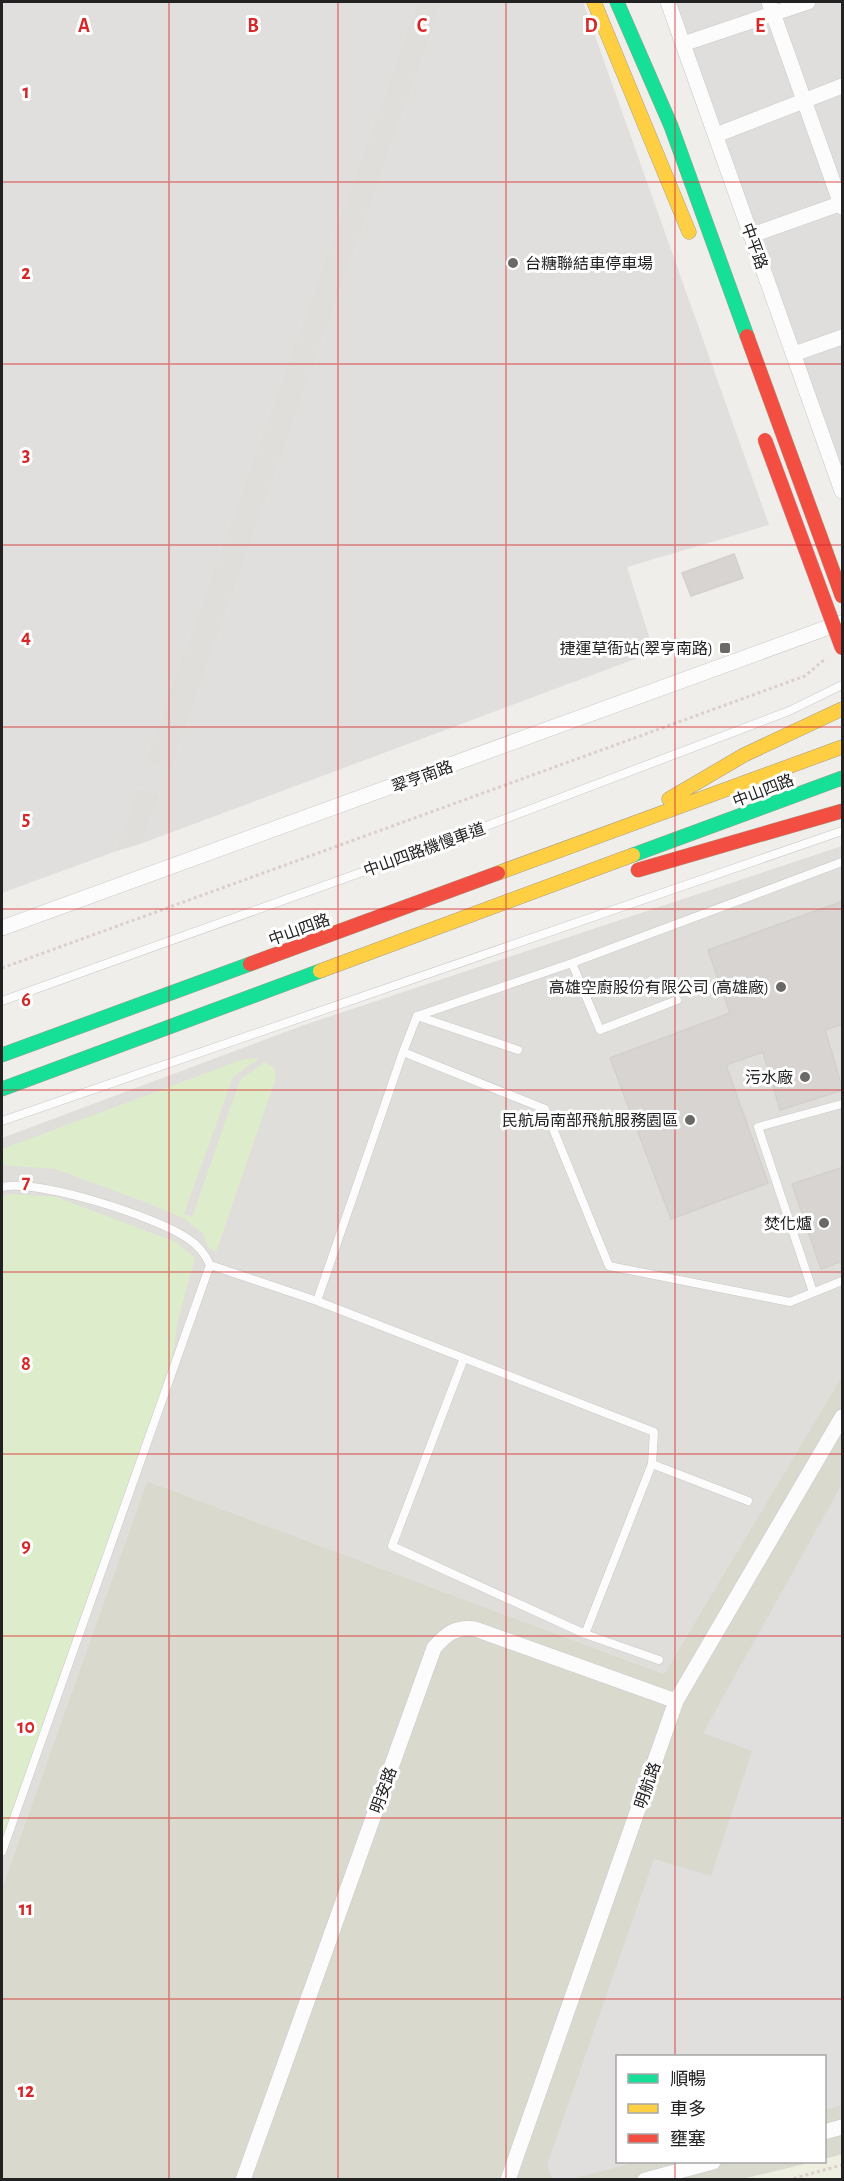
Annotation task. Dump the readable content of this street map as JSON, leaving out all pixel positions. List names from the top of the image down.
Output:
{
  "streets": {
    "main road": ["中山四路"],
    "street": [
      "中平路",
      "翠亨南路",
      "明航路",
      "明安路"
    ],
    "lane": ["中山四路機慢車道"]
  },
  "crossings": [
    ["明航路", "明安路"]
  ],
  "places": {
    "other": [
      "台糖聯結車停車場",
      "高雄空廚股份有限公司 (高雄廠)",
      "污水廠",
      "民航局南部飛航服務園區",
      "焚化爐"
    ],
    "transit": ["捷運草衙站(翠亨南路)"]
  },
  "legend": ["順暢", "車多", "壅塞"],
  "grid": {
    "columns": [
      "A",
      "B",
      "C",
      "D",
      "E"
    ],
    "rows": [
      "1",
      "2",
      "3",
      "4",
      "5",
      "6",
      "7",
      "8",
      "9",
      "10",
      "11",
      "12"
    ]
  }
}
